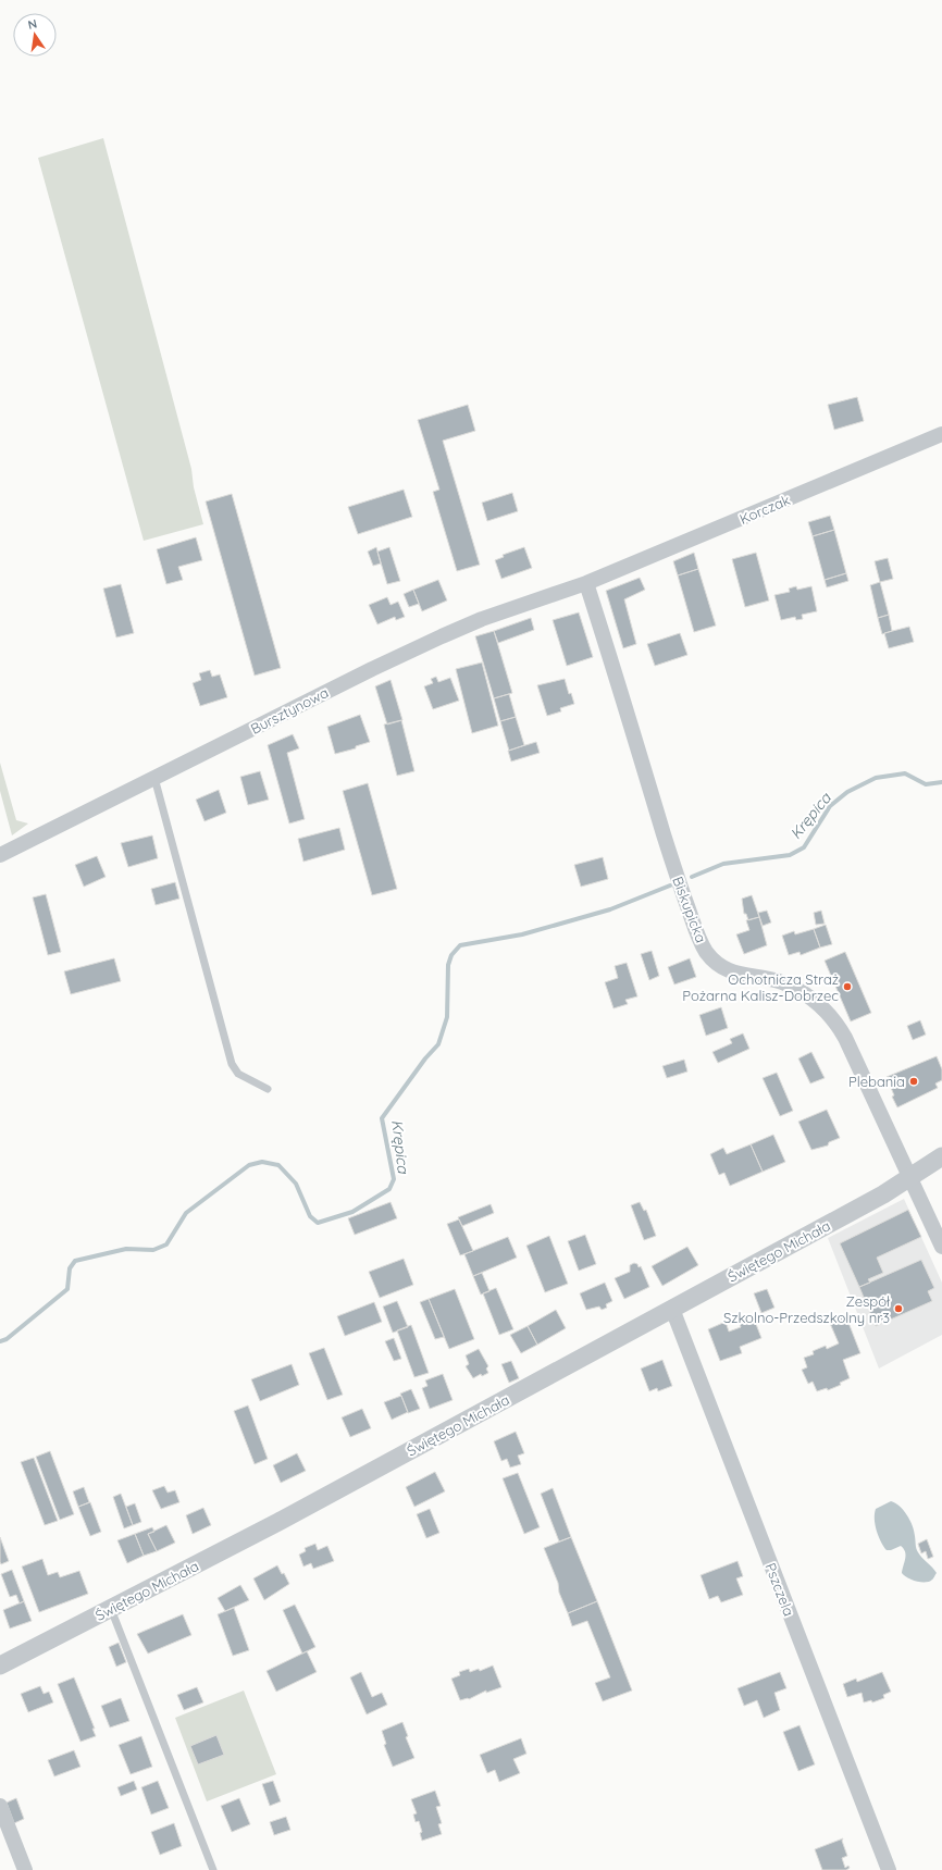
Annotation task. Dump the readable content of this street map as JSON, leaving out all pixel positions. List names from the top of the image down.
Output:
{
  "streets": {
    "street": [
      "Korczak",
      "Bursztynowa",
      "Biskupicka",
      "Świętego Michała",
      "Pszczela"
    ]
  },
  "crossings": [
    ["Korczak", "Bursztynowa"],
    ["Korczak", "Biskupicka"],
    ["Bursztynowa", "Biskupicka"],
    ["Biskupicka", "Świętego Michała"],
    ["Świętego Michała", "Pszczela"]
  ],
  "water": ["Krępica"],
  "places": ["Ochotnicza Straż Pożarna Kalisz-Dobrzec", "Plebania", "Zespół Szkolno-Przedszkolny nr3"],
  "north": "top"
}
